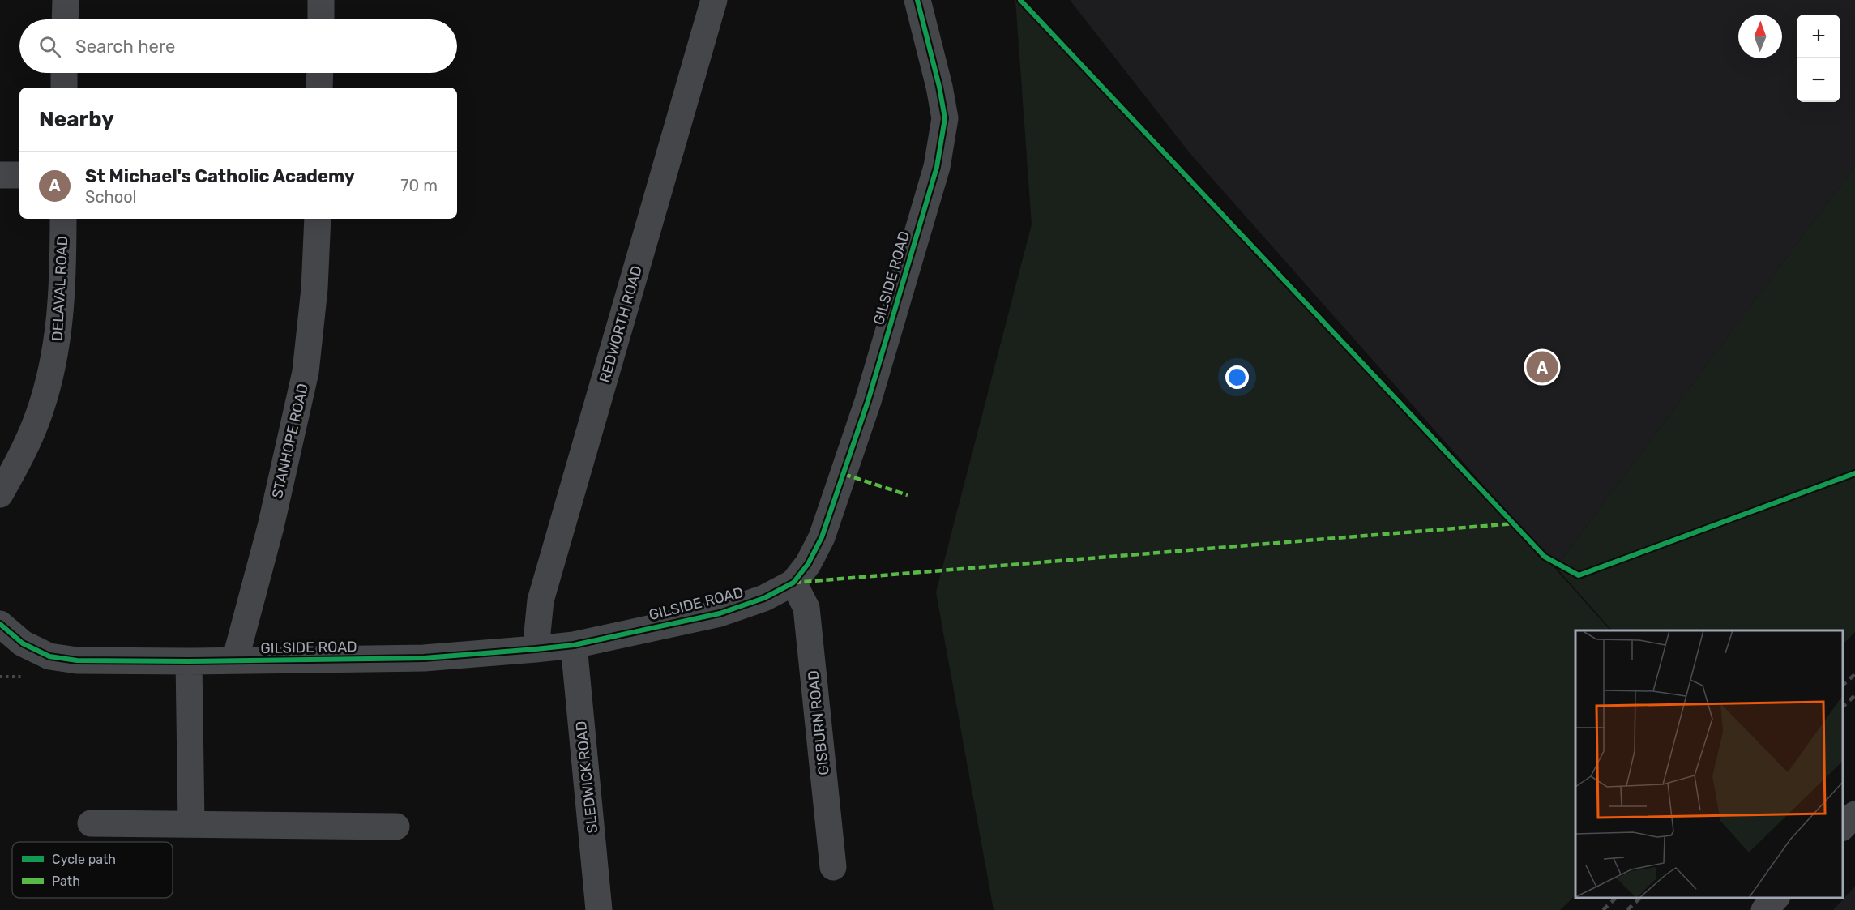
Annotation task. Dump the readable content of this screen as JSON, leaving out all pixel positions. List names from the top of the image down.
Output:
{
  "streets": {
    "street": [
      "GILSIDE ROAD",
      "DELAVAL ROAD",
      "REDWORTH ROAD",
      "STANHOPE ROAD",
      "GISBURN ROAD",
      "SLEDWICK ROAD"
    ]
  },
  "crossings": [
    ["GILSIDE ROAD", "REDWORTH ROAD"],
    ["GILSIDE ROAD", "STANHOPE ROAD"],
    ["GILSIDE ROAD", "GISBURN ROAD"],
    ["GILSIDE ROAD", "SLEDWICK ROAD"]
  ],
  "legend": ["Cycle path", "Path"],
  "north": "top",
  "page": {
    "map_buttons": ["+", "−"],
    "search": "Search here",
    "heading": "Nearby",
    "list": [
      {
        "mark": "A",
        "name": "St Michael's Catholic Academy",
        "note": "School",
        "value": "70 m"
      }
    ],
    "pins": "A"
  }
}
